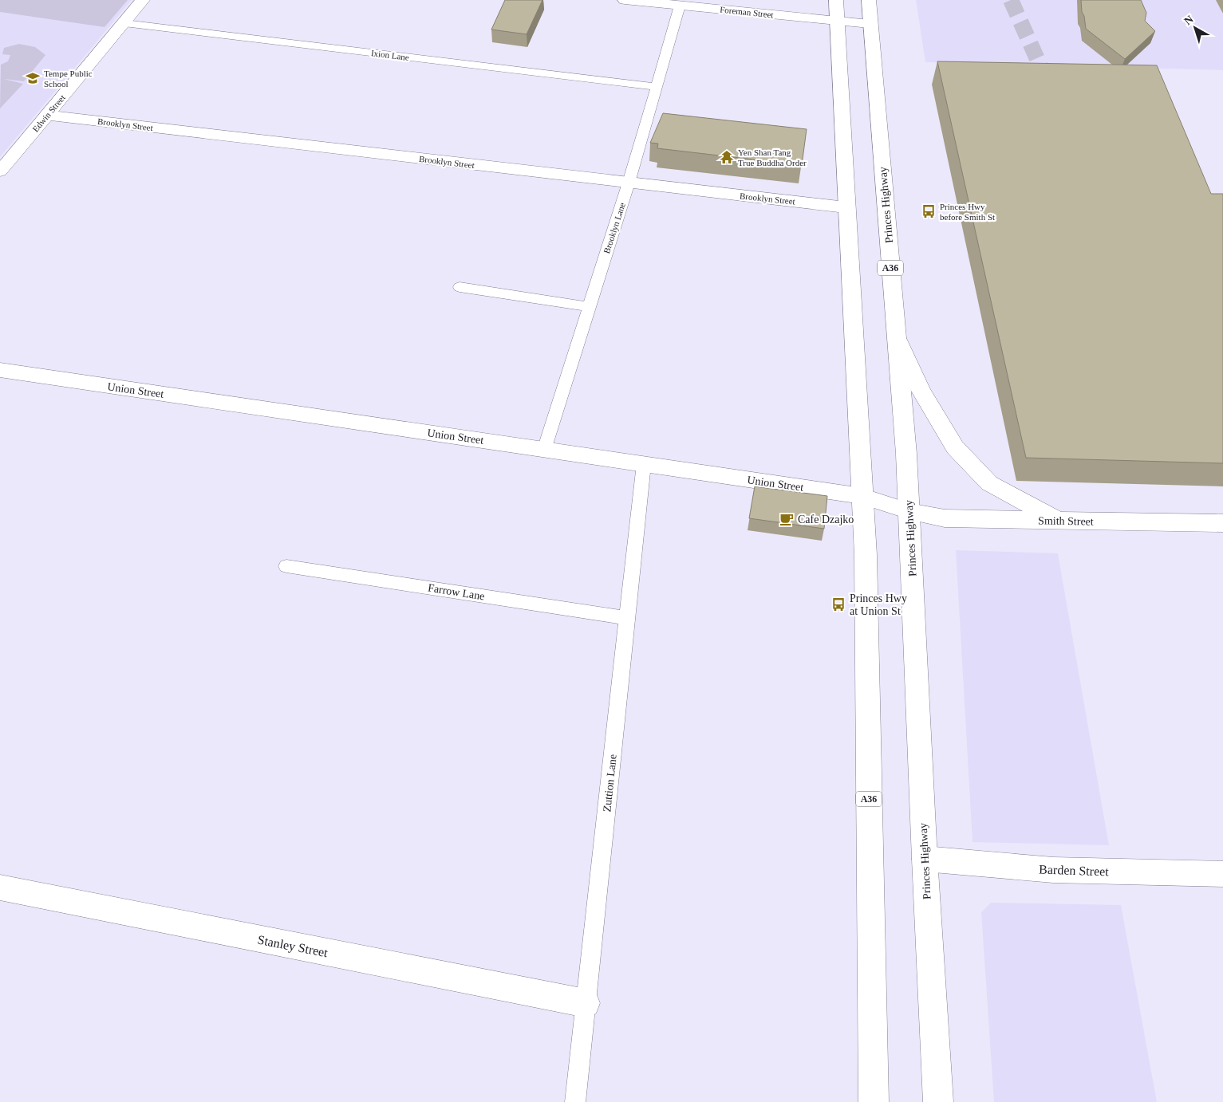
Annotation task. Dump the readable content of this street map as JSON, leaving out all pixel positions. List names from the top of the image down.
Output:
{
  "streets": {
    "main road": [
      "Foreman Street",
      "Edwin Street",
      "Brooklyn Street",
      "Princes Highway",
      "A36",
      "Union Street",
      "Smith Street",
      "Barden Street",
      "Stanley Street"
    ],
    "lane": [
      "Ixion Lane",
      "Brooklyn Lane",
      "Farrow Lane",
      "Zuttion Lane"
    ]
  },
  "crossings": [
    ["Foreman Street", "Princes Highway"],
    ["Foreman Street", "Brooklyn Lane"],
    ["Foreman Street", "A36"],
    ["Ixion Lane", "Edwin Street"],
    ["Ixion Lane", "Brooklyn Lane"],
    ["Edwin Street", "Brooklyn Street"],
    ["Brooklyn Street", "Brooklyn Lane"],
    ["Brooklyn Street", "A36"],
    ["Princes Highway", "Union Street"],
    ["Princes Highway", "Smith Street"],
    ["Princes Highway", "Barden Street"],
    ["Brooklyn Lane", "Union Street"],
    ["A36", "Union Street"],
    ["Union Street", "Smith Street"],
    ["Union Street", "Zuttion Lane"],
    ["Farrow Lane", "Zuttion Lane"],
    ["Zuttion Lane", "Stanley Street"]
  ],
  "places": {
    "school or university": ["Tempe Public School"],
    "temple": ["Yen Shan Tang True Buddha Order"],
    "bus stop": ["Princes Hwy before Smith St", "Princes Hwy at Union St"],
    "cafe": ["Cafe Dzajko"]
  },
  "north": "top left"
}
